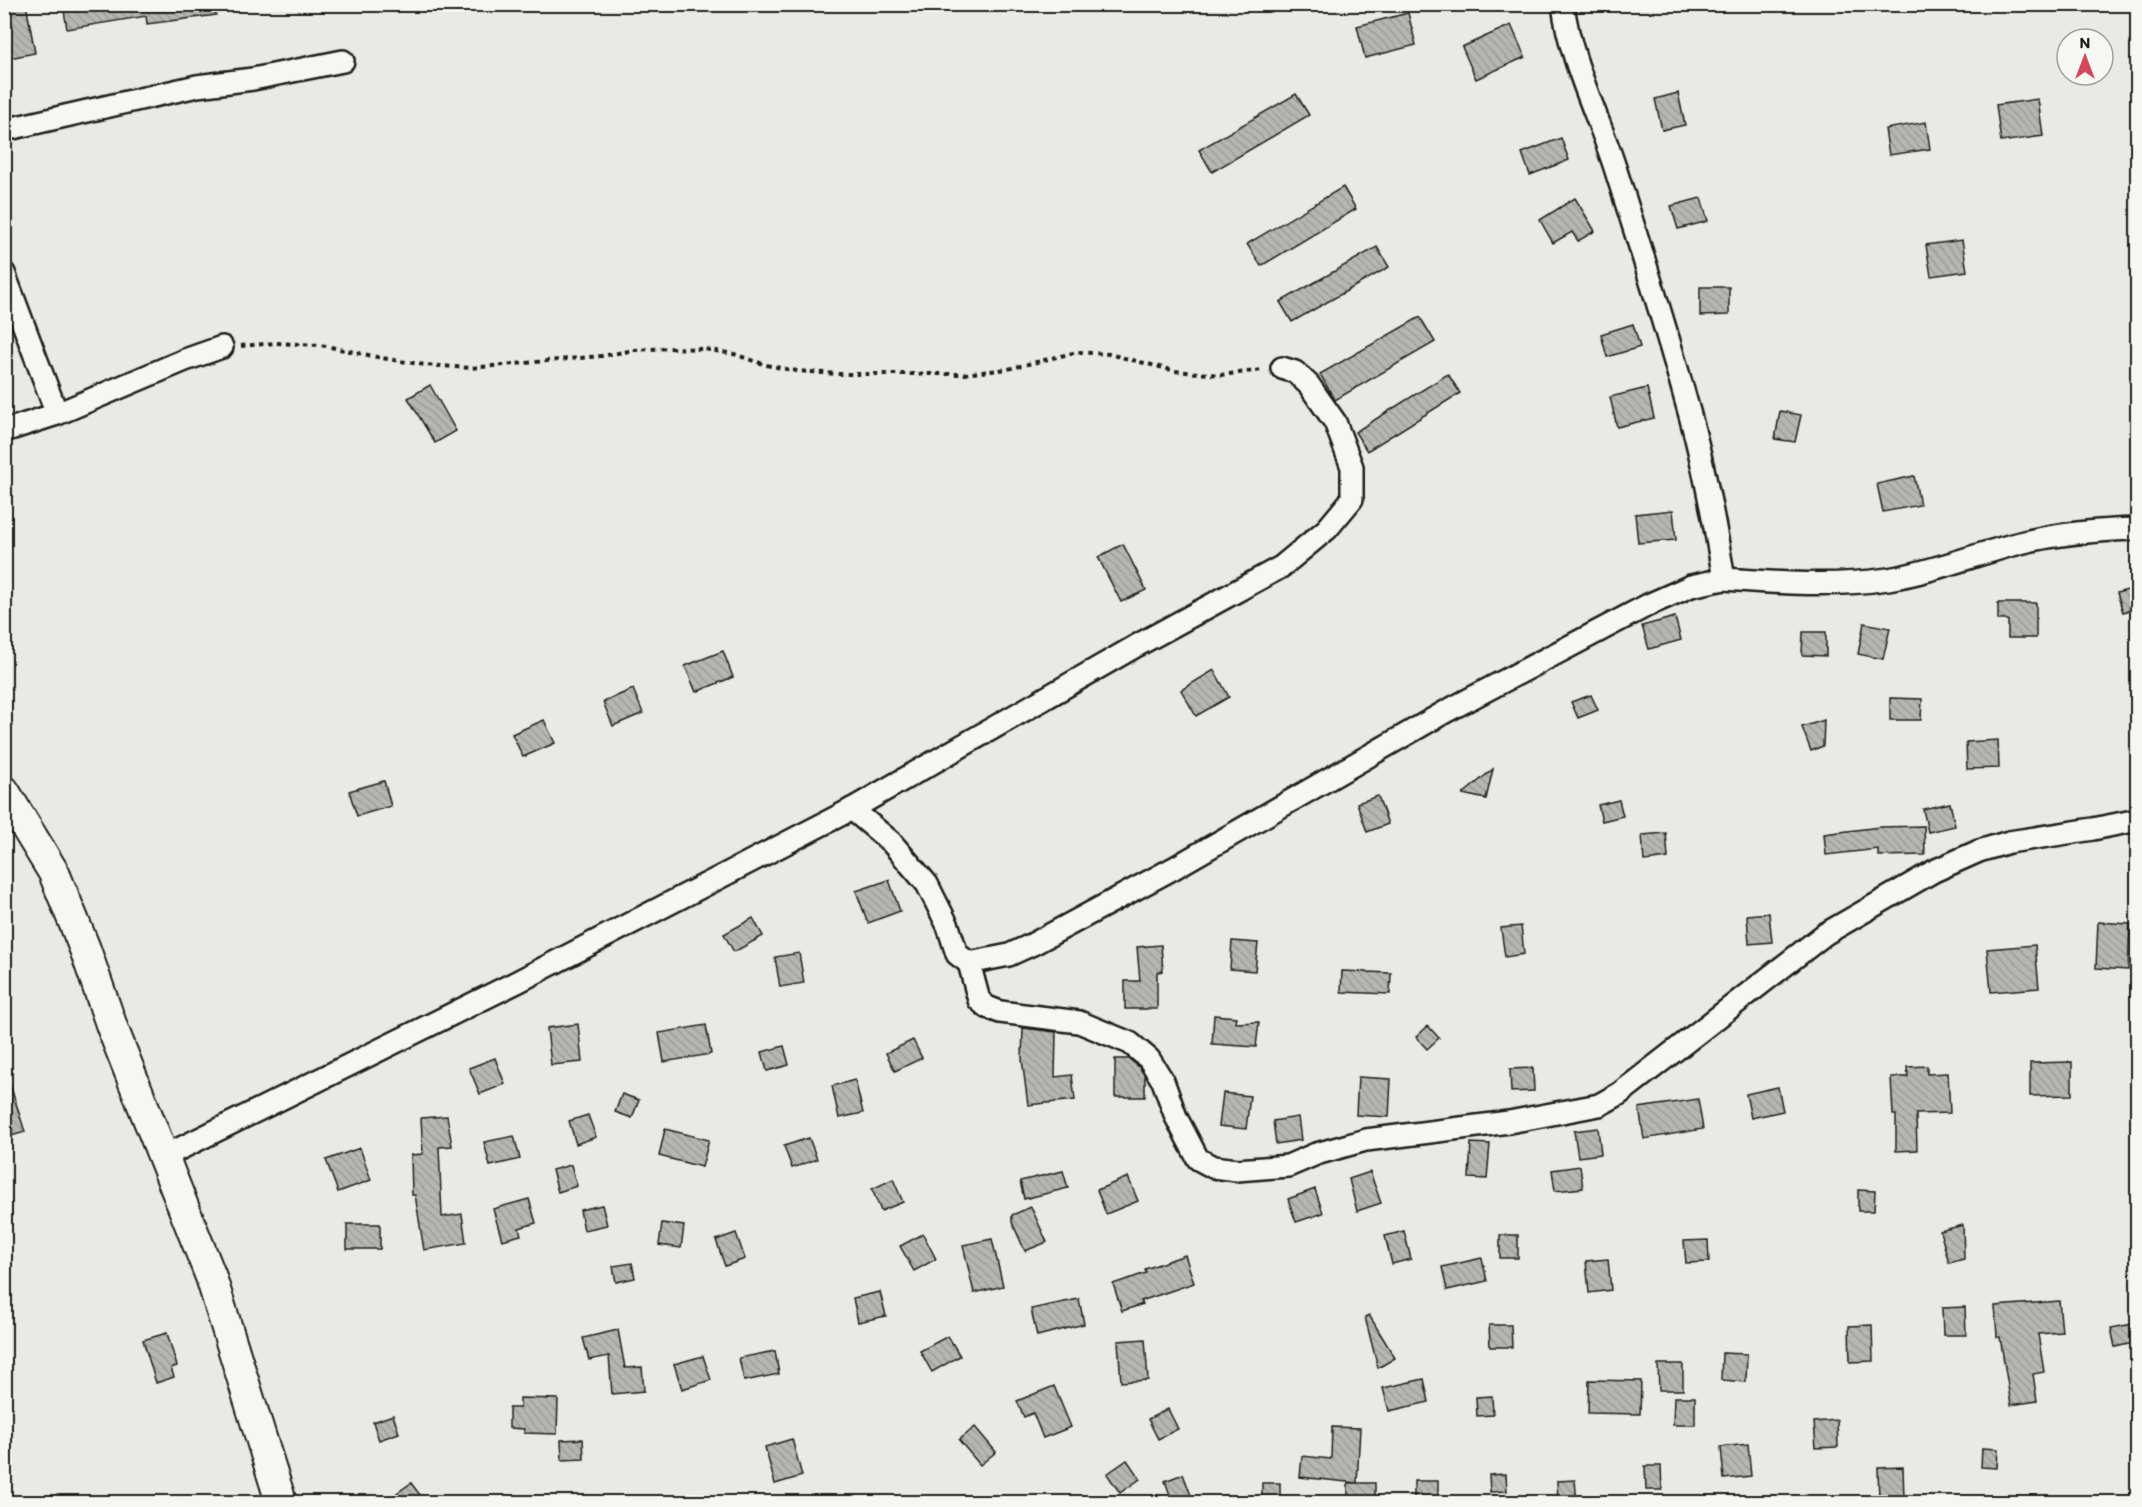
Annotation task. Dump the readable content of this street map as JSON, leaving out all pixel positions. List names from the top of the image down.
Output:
{
  "north": "top"
}
